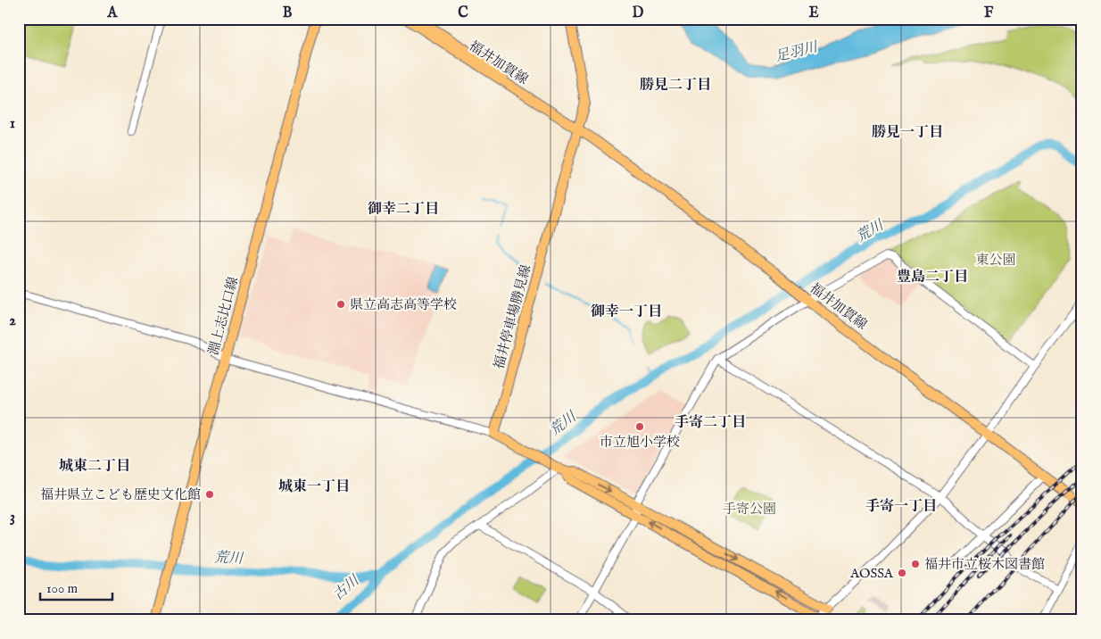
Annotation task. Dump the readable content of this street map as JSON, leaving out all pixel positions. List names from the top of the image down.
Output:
{
  "streets": {
    "main road": ["福井加賀線", "淵上志比口線", "福井停車場勝見線"]
  },
  "crossings": [
    ["福井加賀線", "福井停車場勝見線"]
  ],
  "districts": [
    "勝見二丁目",
    "勝見一丁目",
    "御幸二丁目",
    "豊島二丁目",
    "御幸一丁目",
    "手寄二丁目",
    "城東二丁目",
    "城東一丁目",
    "手寄一丁目"
  ],
  "water": ["足羽川", "荒川", "古川"],
  "parks": ["東公園", "手寄公園"],
  "places": [
    "県立高志高等学校",
    "市立旭小学校",
    "福井県立こども歴史文化館",
    "福井市立桜木図書館",
    "AOSSA"
  ],
  "scale_bar": "100 m",
  "grid": {
    "columns": [
      "A",
      "B",
      "C",
      "D",
      "E",
      "F"
    ],
    "rows": ["1", "2", "3"]
  }
}
